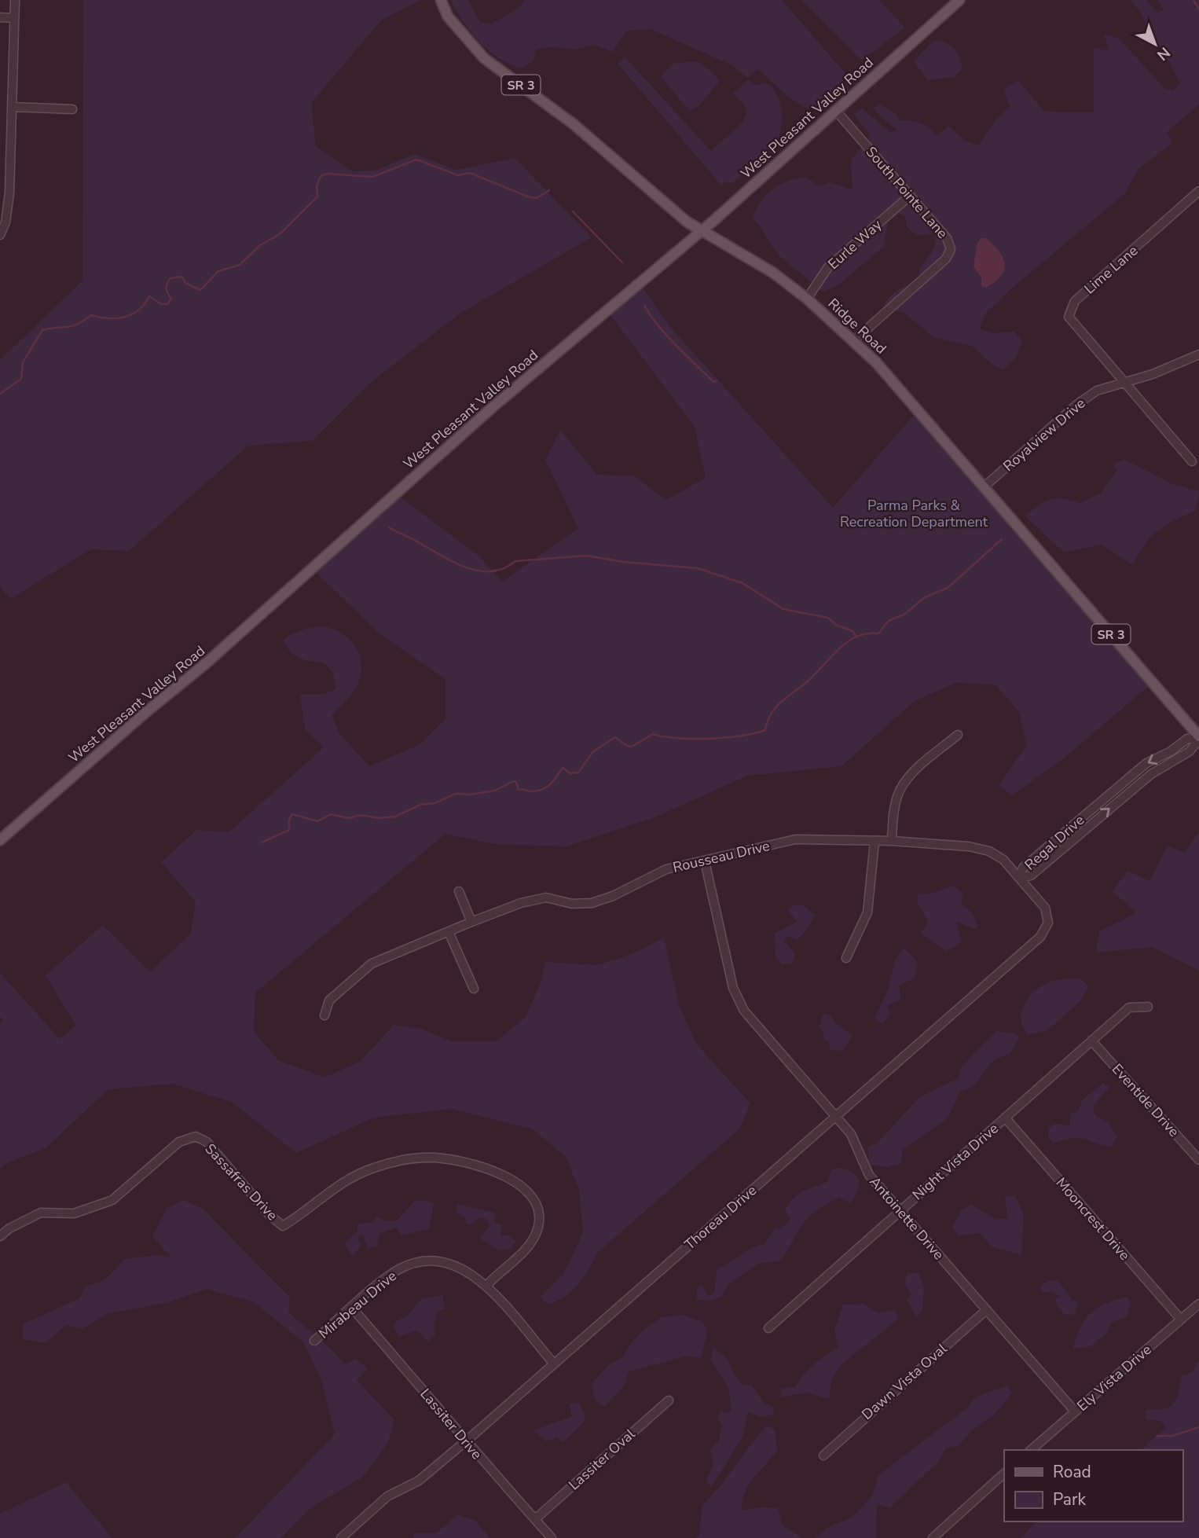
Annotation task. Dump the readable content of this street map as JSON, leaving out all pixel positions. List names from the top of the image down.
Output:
{
  "streets": {
    "main road": ["SR 3", "West Pleasant Valley Road", "Ridge Road"],
    "street": [
      "South Pointe Lane",
      "Eurle Way",
      "Lime Lane",
      "Royalview Drive",
      "Regal Drive",
      "Rousseau Drive",
      "Eventide Drive",
      "Night Vista Drive",
      "Sassafras Drive",
      "Thoreau Drive",
      "Antoinette Drive",
      "Mooncrest Drive",
      "Mirabeau Drive",
      "Ely Vista Drive",
      "Dawn Vista Oval",
      "Lassiter Drive",
      "Lassiter Oval"
    ]
  },
  "crossings": [
    ["West Pleasant Valley Road", "South Pointe Lane"],
    ["West Pleasant Valley Road", "Ridge Road"],
    ["South Pointe Lane", "Eurle Way"],
    ["South Pointe Lane", "Ridge Road"],
    ["Eurle Way", "Ridge Road"],
    ["Lime Lane", "Royalview Drive"],
    ["Ridge Road", "Royalview Drive"],
    ["Ridge Road", "Regal Drive"],
    ["Regal Drive", "Rousseau Drive"],
    ["Regal Drive", "Thoreau Drive"],
    ["Rousseau Drive", "Thoreau Drive"],
    ["Rousseau Drive", "Antoinette Drive"],
    ["Eventide Drive", "Night Vista Drive"],
    ["Night Vista Drive", "Antoinette Drive"],
    ["Night Vista Drive", "Mooncrest Drive"],
    ["Sassafras Drive", "Mirabeau Drive"],
    ["Thoreau Drive", "Antoinette Drive"],
    ["Thoreau Drive", "Mirabeau Drive"],
    ["Thoreau Drive", "Lassiter Drive"],
    ["Antoinette Drive", "Ely Vista Drive"],
    ["Antoinette Drive", "Dawn Vista Oval"],
    ["Mooncrest Drive", "Ely Vista Drive"],
    ["Mirabeau Drive", "Lassiter Drive"],
    ["Lassiter Drive", "Lassiter Oval"]
  ],
  "parks": ["Parma Parks & Recreation Department"],
  "legend": ["Road", "Park"],
  "north": "bottom right"
}
